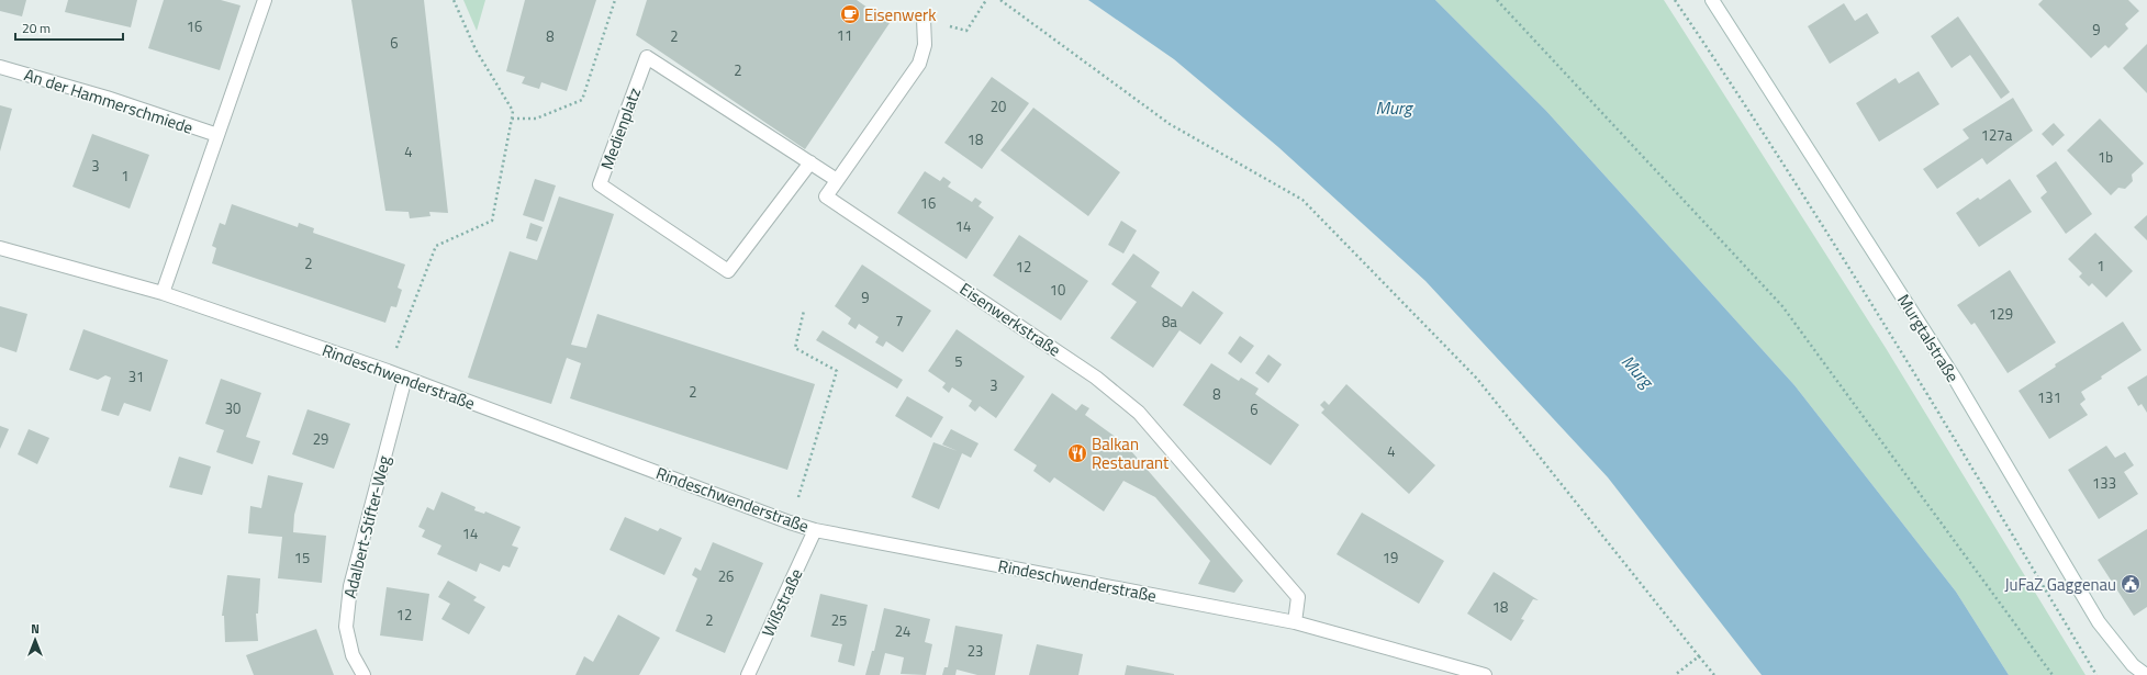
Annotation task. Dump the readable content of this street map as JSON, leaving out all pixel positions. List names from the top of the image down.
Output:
{
  "streets": {
    "street": [
      "An der Hammerschmiede",
      "Medienplatz",
      "Eisenwerkstraße",
      "Murgtalstraße",
      "Rindeschwenderstraße",
      "Adalbert-Stifter-Weg",
      "Wißstraße"
    ]
  },
  "crossings": [
    ["Medienplatz", "Eisenwerkstraße"],
    ["Eisenwerkstraße", "Rindeschwenderstraße"],
    ["Rindeschwenderstraße", "Adalbert-Stifter-Weg"],
    ["Rindeschwenderstraße", "Wißstraße"]
  ],
  "water": ["Murg"],
  "places": {
    "cafe": ["Eisenwerk"],
    "restaurant": ["Balkan Restaurant"],
    "public building": ["JuFaZ Gaggenau"]
  },
  "house_numbers": [
    "16",
    "9",
    "11",
    "8",
    "2",
    "6",
    "2",
    "20",
    "127a",
    "18",
    "4",
    "1b",
    "3",
    "1",
    "16",
    "14",
    "2",
    "1",
    "12",
    "10",
    "9",
    "129",
    "7",
    "8a",
    "5",
    "31",
    "3",
    "2",
    "8",
    "131",
    "30",
    "6",
    "29",
    "4",
    "133",
    "14",
    "15",
    "19",
    "26",
    "18",
    "12",
    "2",
    "25",
    "24",
    "23"
  ],
  "scale_bar": "20 m",
  "north": "top"
}
